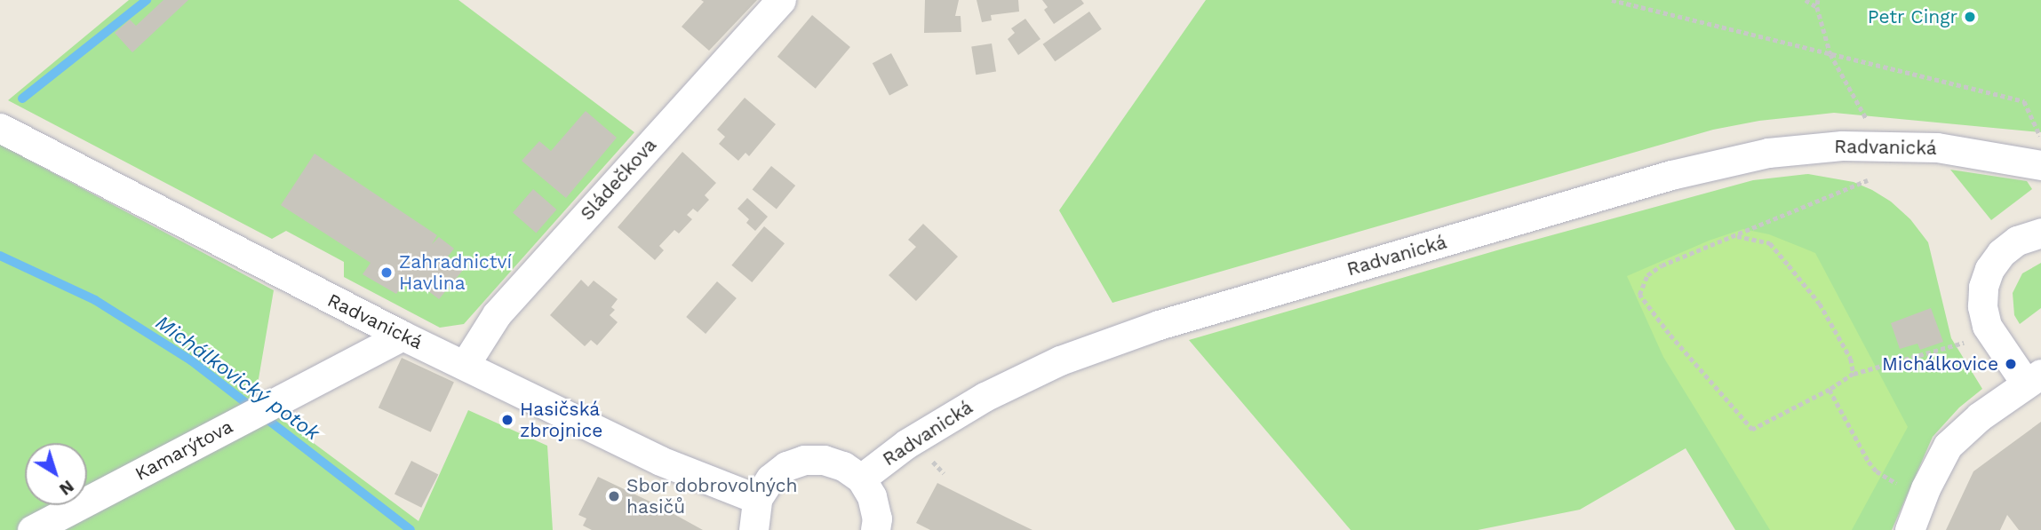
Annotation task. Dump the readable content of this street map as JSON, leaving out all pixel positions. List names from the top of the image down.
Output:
{
  "streets": {
    "street": ["Radvanická", "Sládečkova", "Kamarýtova"]
  },
  "crossings": [
    ["Radvanická", "Sládečkova"],
    ["Radvanická", "Kamarýtova"]
  ],
  "water": ["Michálkovický potok"],
  "places": [
    "Petr Cingr",
    "Zahradnictví Havlina",
    "Michálkovice",
    "Hasičská zbrojnice",
    "Sbor dobrovolných hasičů"
  ],
  "north": "bottom right"
}
